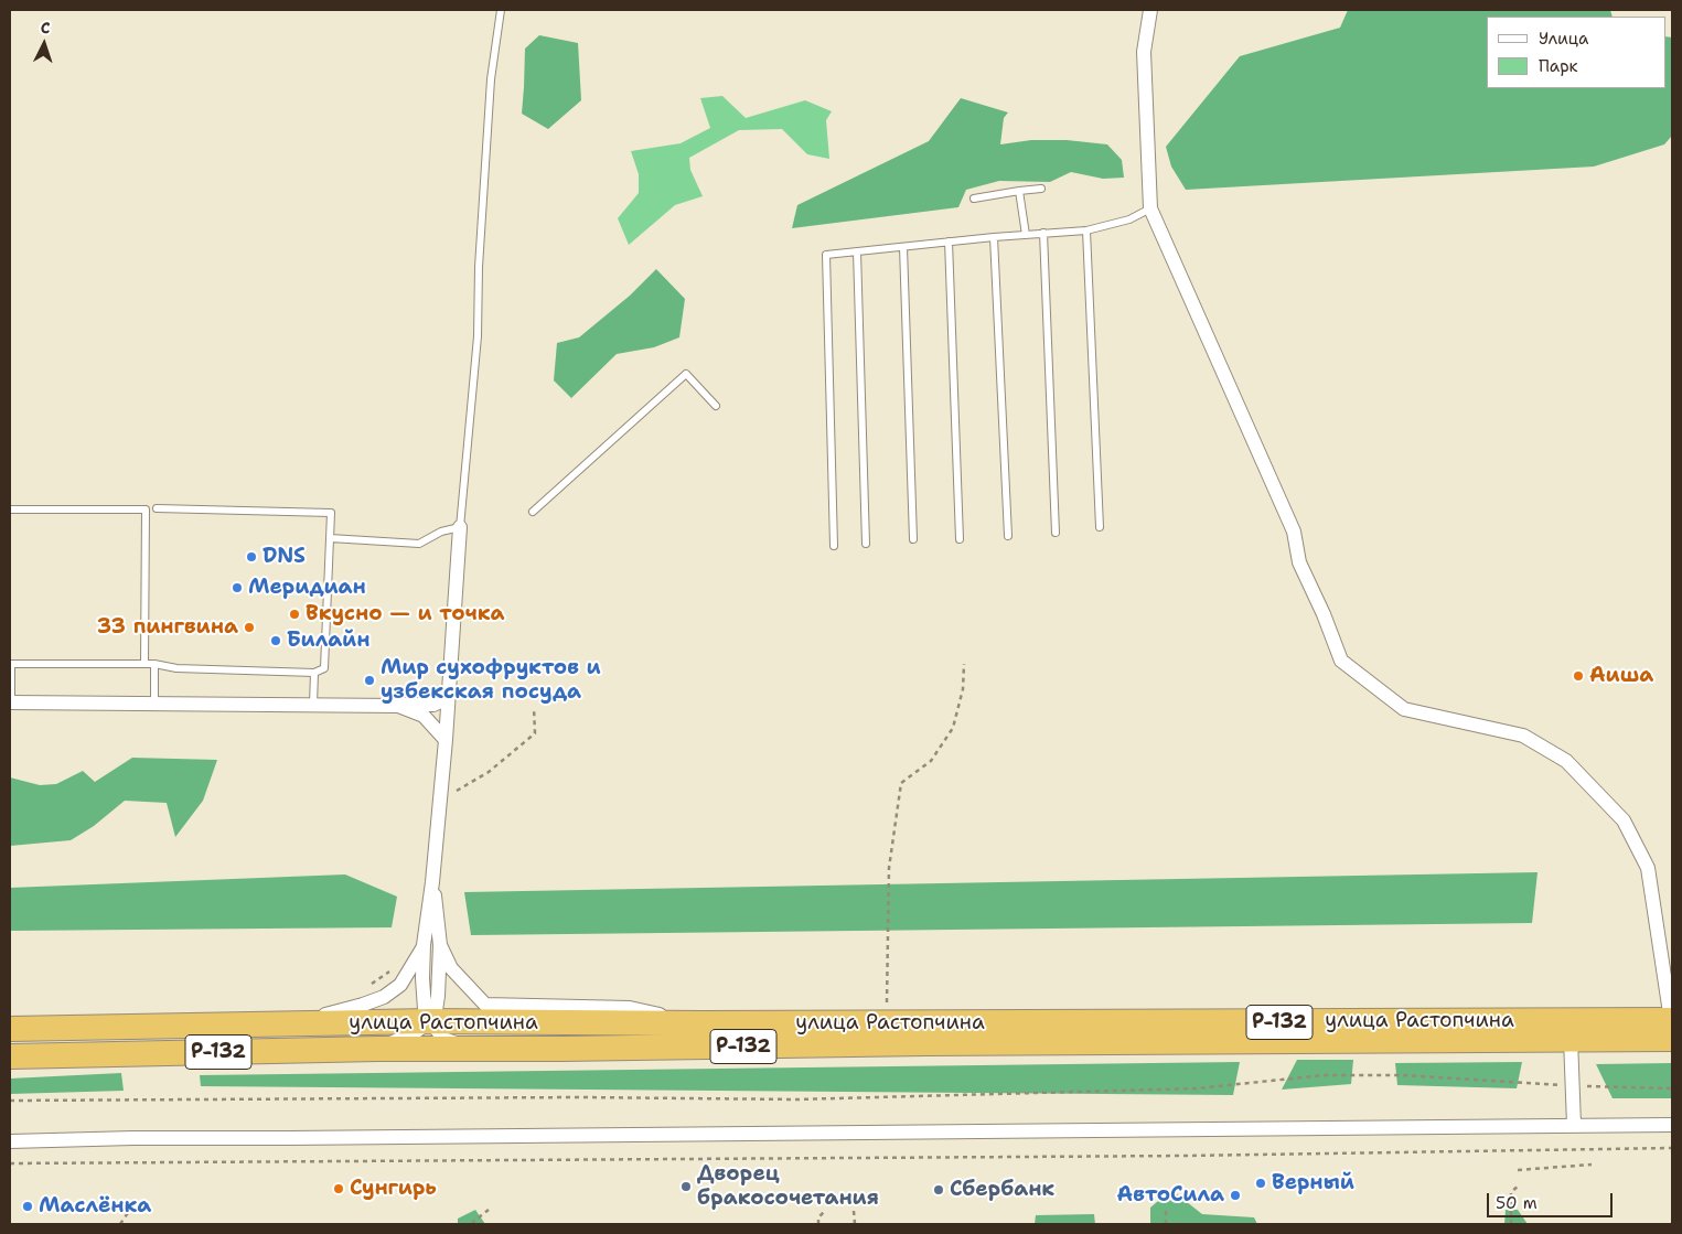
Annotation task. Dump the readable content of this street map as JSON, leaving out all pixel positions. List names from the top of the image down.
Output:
{
  "streets": {
    "highway": ["улица Растопчина", "Р-132"]
  },
  "places": [
    "DNS",
    "Меридиан",
    "Вкусно — и точка",
    "33 пингвина",
    "Билайн",
    "Аиша",
    "Мир сухофруктов и узбекская посуда",
    "Верный",
    "Дворец бракосочетания",
    "Сунгирь",
    "Сбербанк",
    "АвтоСила",
    "Маслёнка"
  ],
  "legend": ["Улица", "Парк"],
  "scale_bar": "50 m",
  "north": "top"
}
